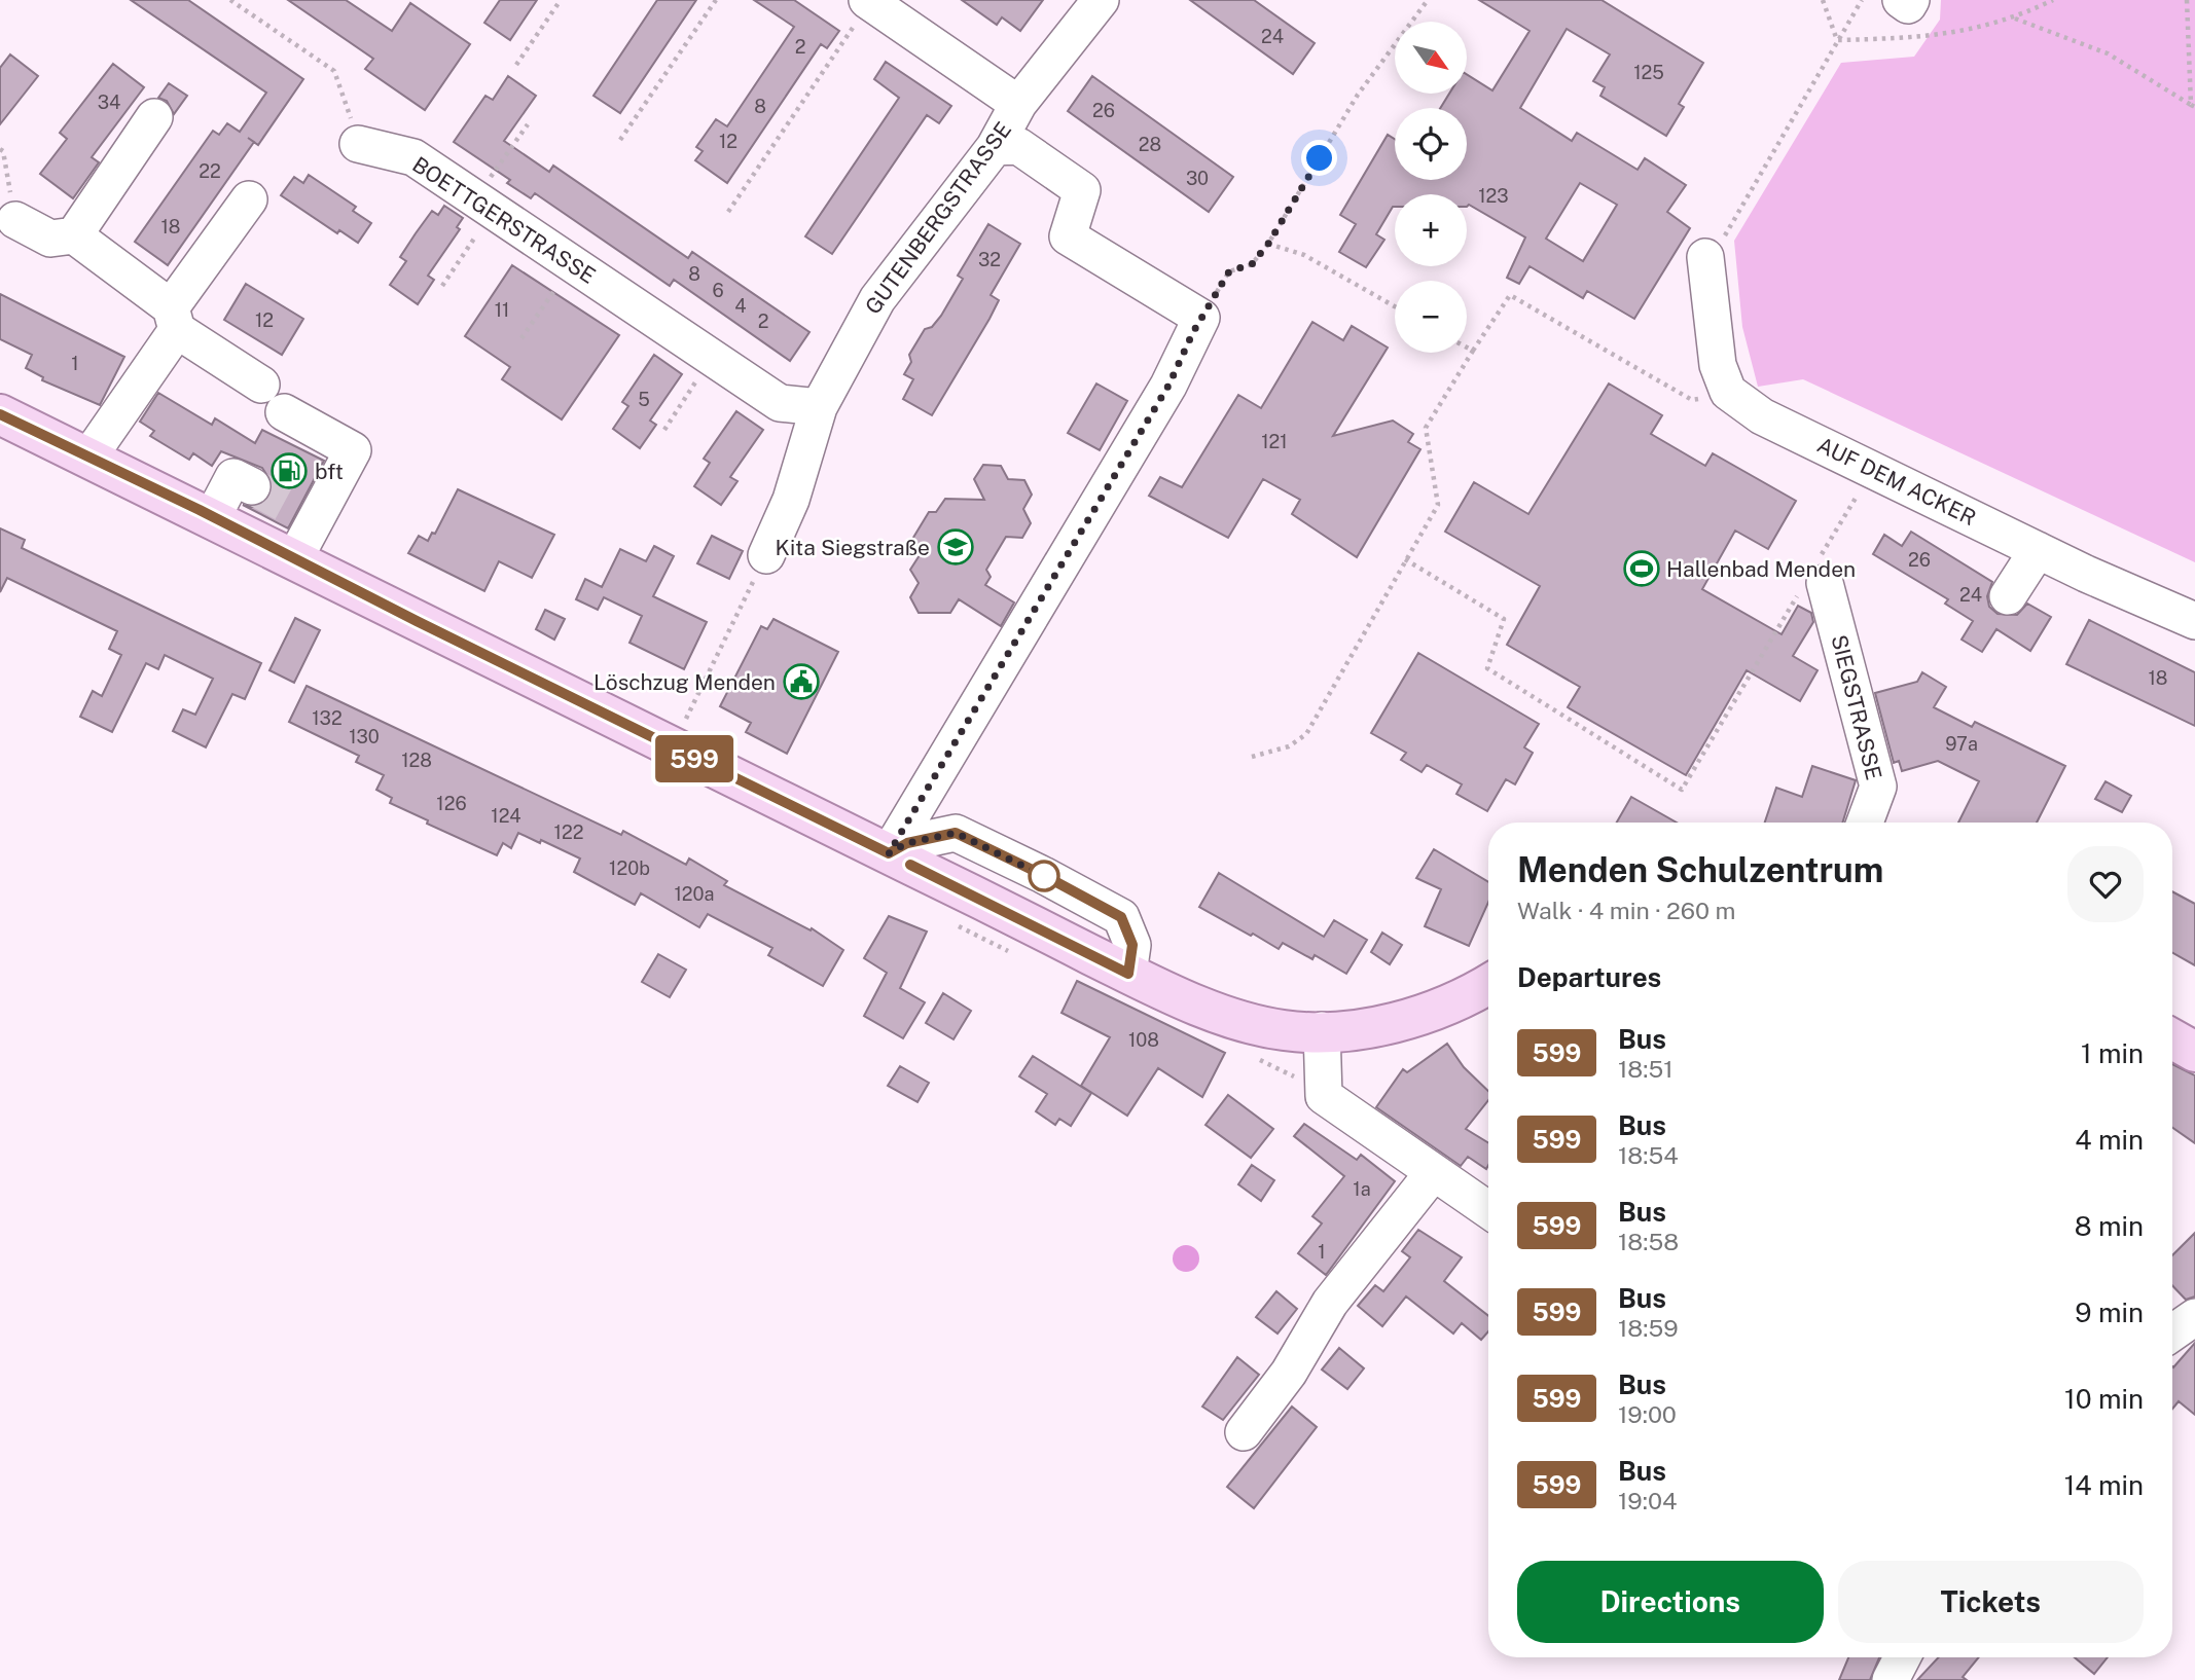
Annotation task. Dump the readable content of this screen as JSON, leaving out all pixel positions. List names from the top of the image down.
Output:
{
  "streets": {
    "street": [
      "GUTENBERGSTRASSE",
      "BOETTGERSTRASSE",
      "AUF DEM ACKER",
      "SIEGSTRASSE"
    ]
  },
  "crossings": [
    ["GUTENBERGSTRASSE", "BOETTGERSTRASSE"]
  ],
  "places": {
    "fuel station": ["bft"],
    "school or university": ["Kita Siegstraße"],
    "sports": ["Hallenbad Menden"],
    "public building": ["Löschzug Menden"]
  },
  "lines": ["bus line 599"],
  "house_numbers": [
    "24",
    "2",
    "125",
    "34",
    "8",
    "26",
    "12",
    "28",
    "22",
    "30",
    "123",
    "18",
    "32",
    "8",
    "6",
    "4",
    "11",
    "12",
    "2",
    "1",
    "5",
    "121",
    "26",
    "24",
    "18",
    "132",
    "130",
    "97a",
    "128",
    "126",
    "124",
    "122",
    "120b",
    "120a",
    "108",
    "1a",
    "1"
  ],
  "north": "bottom right",
  "page": {
    "on_map": "599",
    "map_buttons": ["+", "−"],
    "heading": [
      ["Menden Schulzentrum", "Walk · 4 min · 260 m"],
      "Departures"
    ],
    "list": [
      {
        "mark": "599",
        "name": "Bus",
        "note": "18:51",
        "value": "1 min"
      },
      {
        "mark": "599",
        "name": "Bus",
        "note": "18:54",
        "value": "4 min"
      },
      {
        "mark": "599",
        "name": "Bus",
        "note": "18:58",
        "value": "8 min"
      },
      {
        "mark": "599",
        "name": "Bus",
        "note": "18:59",
        "value": "9 min"
      },
      {
        "mark": "599",
        "name": "Bus",
        "note": "19:00",
        "value": "10 min"
      },
      {
        "mark": "599",
        "name": "Bus",
        "note": "19:04",
        "value": "14 min"
      }
    ],
    "buttons": ["Directions", "Tickets"]
  }
}
